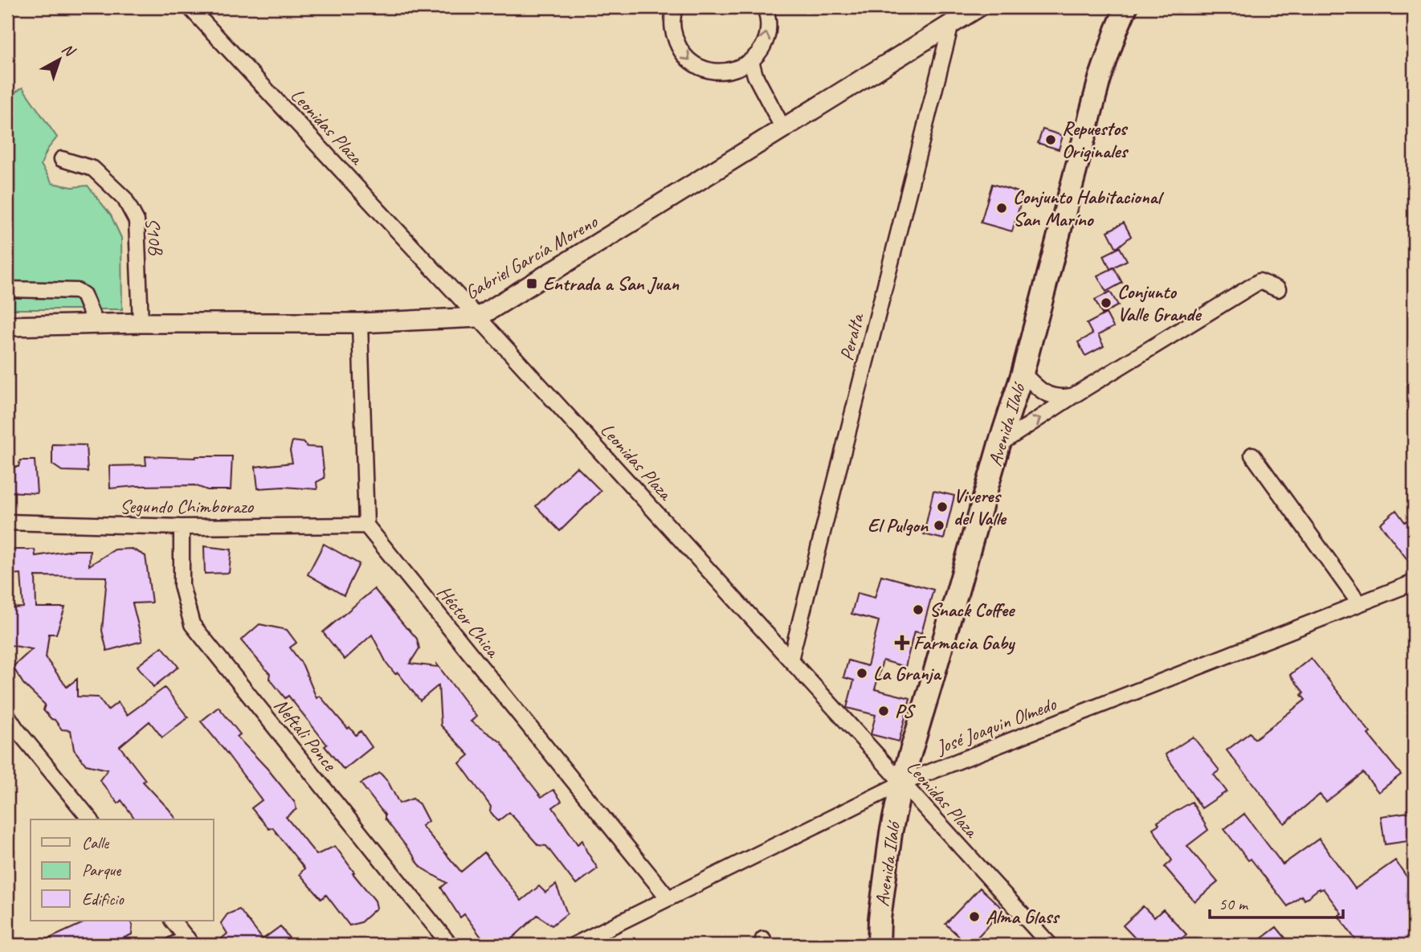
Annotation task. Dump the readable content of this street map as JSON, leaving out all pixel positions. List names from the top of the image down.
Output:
{
  "streets": {
    "main road": ["Avenida Ilaló"],
    "street": [
      "Leonidas Plaza",
      "S10B",
      "Gabriel García Moreno",
      "Peralta",
      "Segundo Chimborazo",
      "Héctor Chica",
      "José Joaquin Olmedo",
      "Neftali Ponce"
    ]
  },
  "crossings": [
    ["Leonidas Plaza", "Gabriel García Moreno"],
    ["Leonidas Plaza", "Peralta"],
    ["Leonidas Plaza", "Avenida Ilaló"],
    ["Leonidas Plaza", "José Joaquin Olmedo"],
    ["S10B", "Gabriel García Moreno"],
    ["Gabriel García Moreno", "Peralta"],
    ["Avenida Ilaló", "José Joaquin Olmedo"],
    ["Segundo Chimborazo", "Héctor Chica"],
    ["Segundo Chimborazo", "Neftali Ponce"],
    ["Héctor Chica", "José Joaquin Olmedo"]
  ],
  "places": {
    "other": [
      "Repuestos Originales",
      "Conjunto Habitacional San Maríno",
      "Conjunto Valle Grande",
      "Viveres del Valle",
      "El Pulgon",
      "Snack Coffee",
      "La Granja",
      "PS",
      "Alma Glass"
    ],
    "transit": ["Entrada a San Juan"],
    "health": ["Farmacia Gaby"]
  },
  "legend": ["Calle", "Parque", "Edificio"],
  "scale_bar": "50 m",
  "north": "top right"
}
